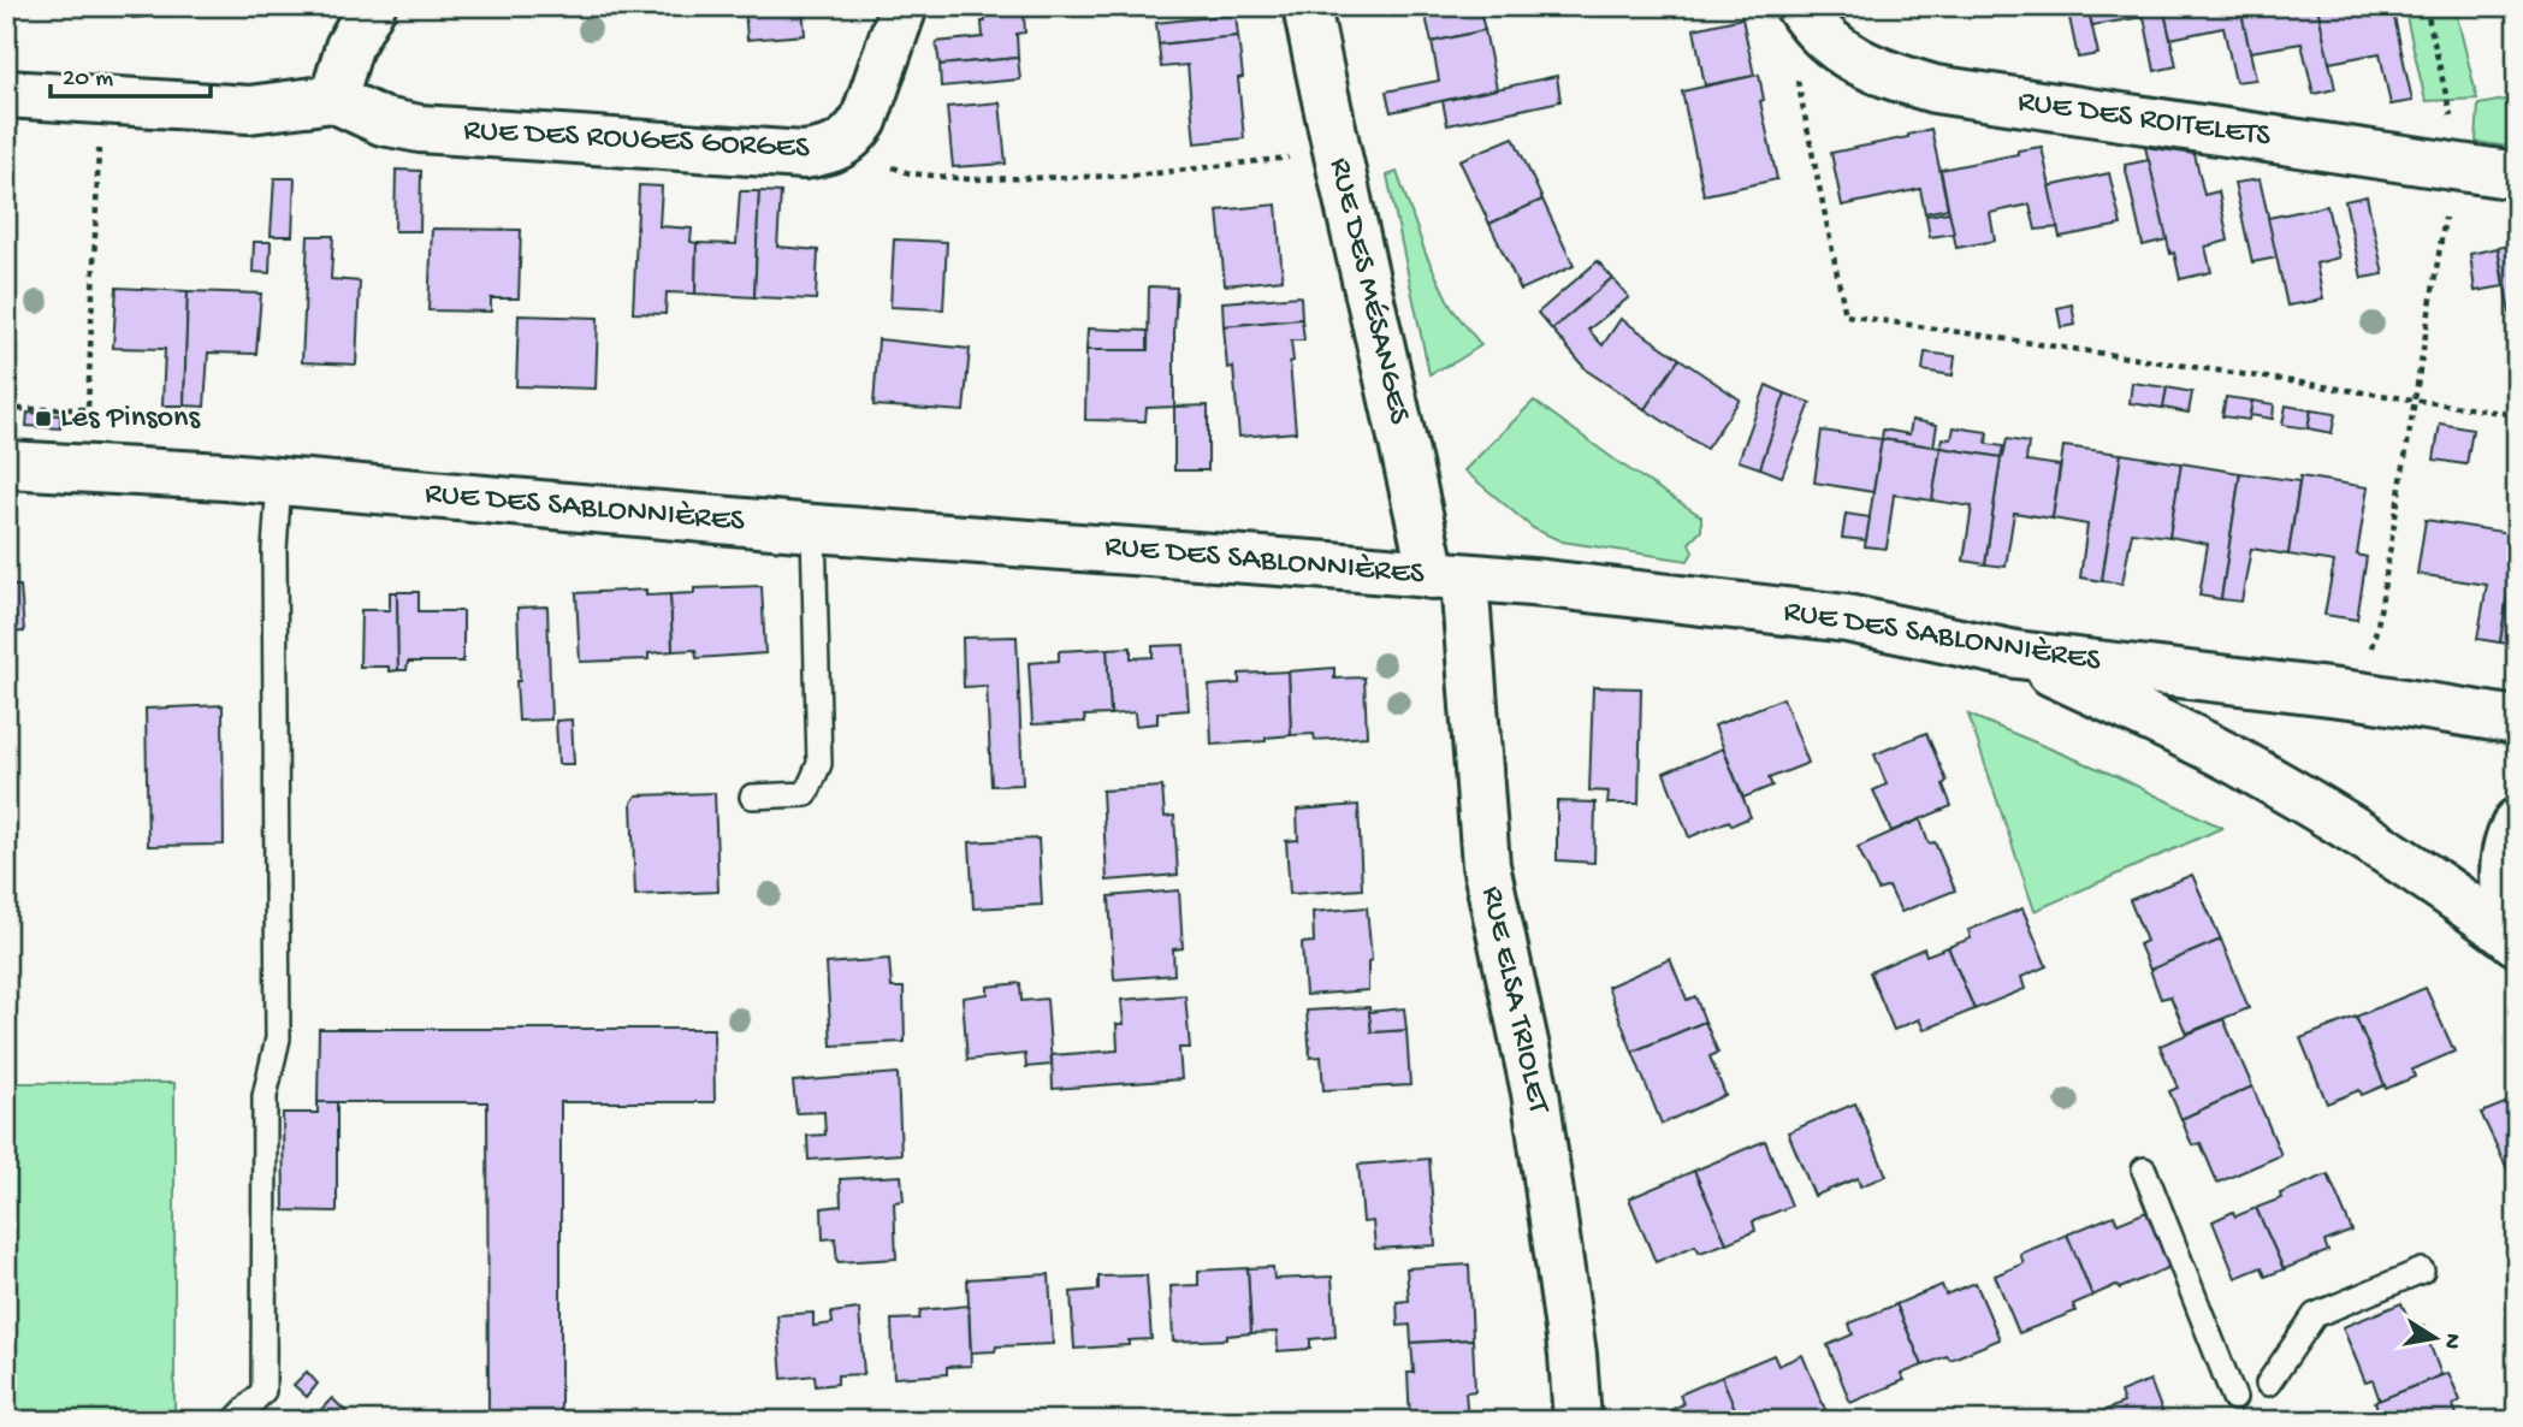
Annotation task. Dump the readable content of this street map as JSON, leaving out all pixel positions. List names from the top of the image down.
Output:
{
  "streets": {
    "street": [
      "RUE DES ROITELETS",
      "RUE DES ROUGES GORGES",
      "RUE DES MÉSANGES",
      "RUE DES SABLONNIÈRES",
      "RUE ELSA TRIOLET"
    ]
  },
  "crossings": [
    ["RUE DES MÉSANGES", "RUE DES SABLONNIÈRES"],
    ["RUE DES MÉSANGES", "RUE ELSA TRIOLET"],
    ["RUE DES SABLONNIÈRES", "RUE ELSA TRIOLET"]
  ],
  "places": {
    "transit": ["Les Pinsons"]
  },
  "scale_bar": "20 m",
  "north": "right"
}
